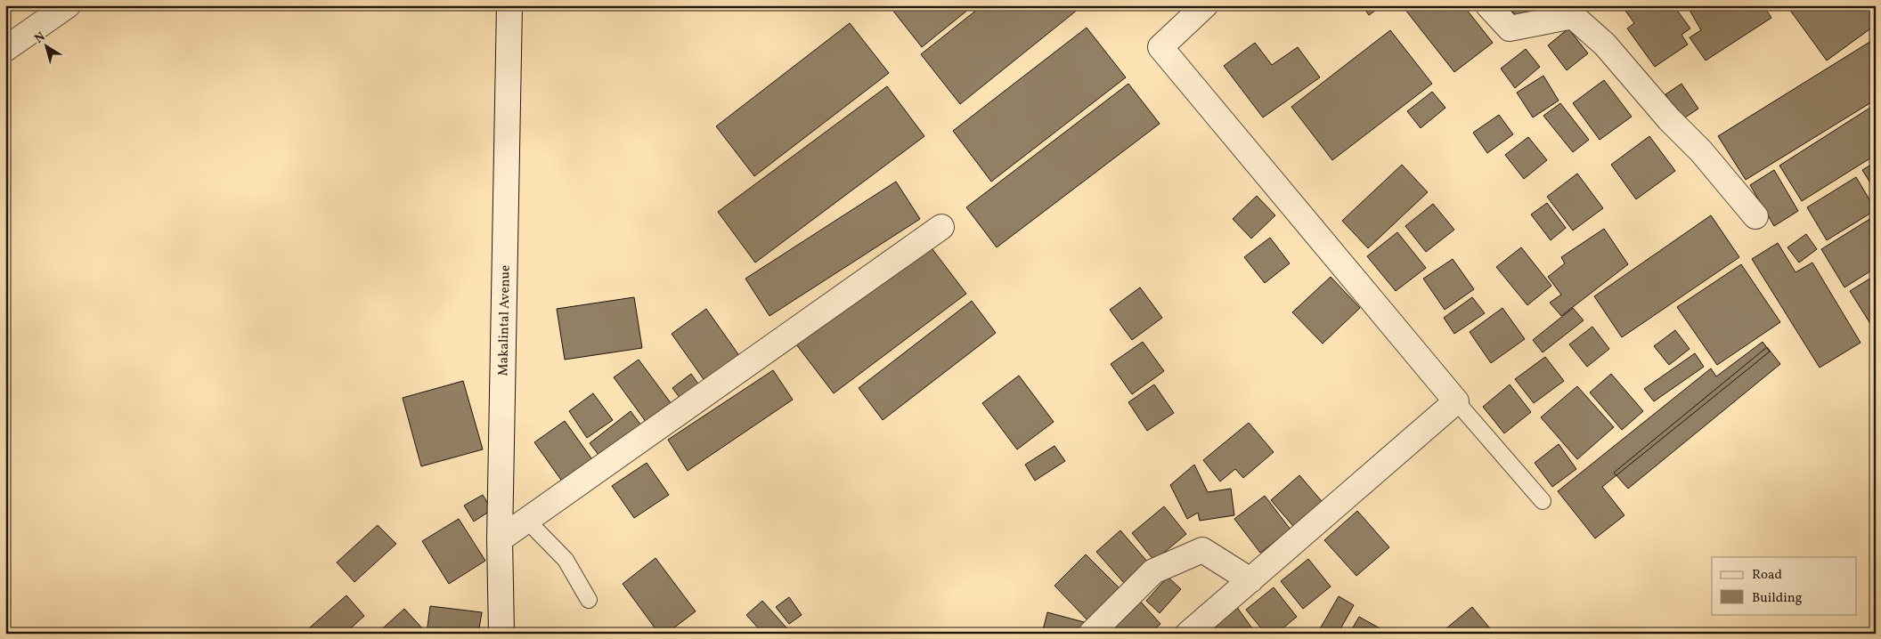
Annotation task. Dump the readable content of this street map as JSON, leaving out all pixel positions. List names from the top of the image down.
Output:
{
  "streets": {
    "street": ["Makalintal Avenue"]
  },
  "legend": ["Road", "Building"],
  "north": "top left"
}
